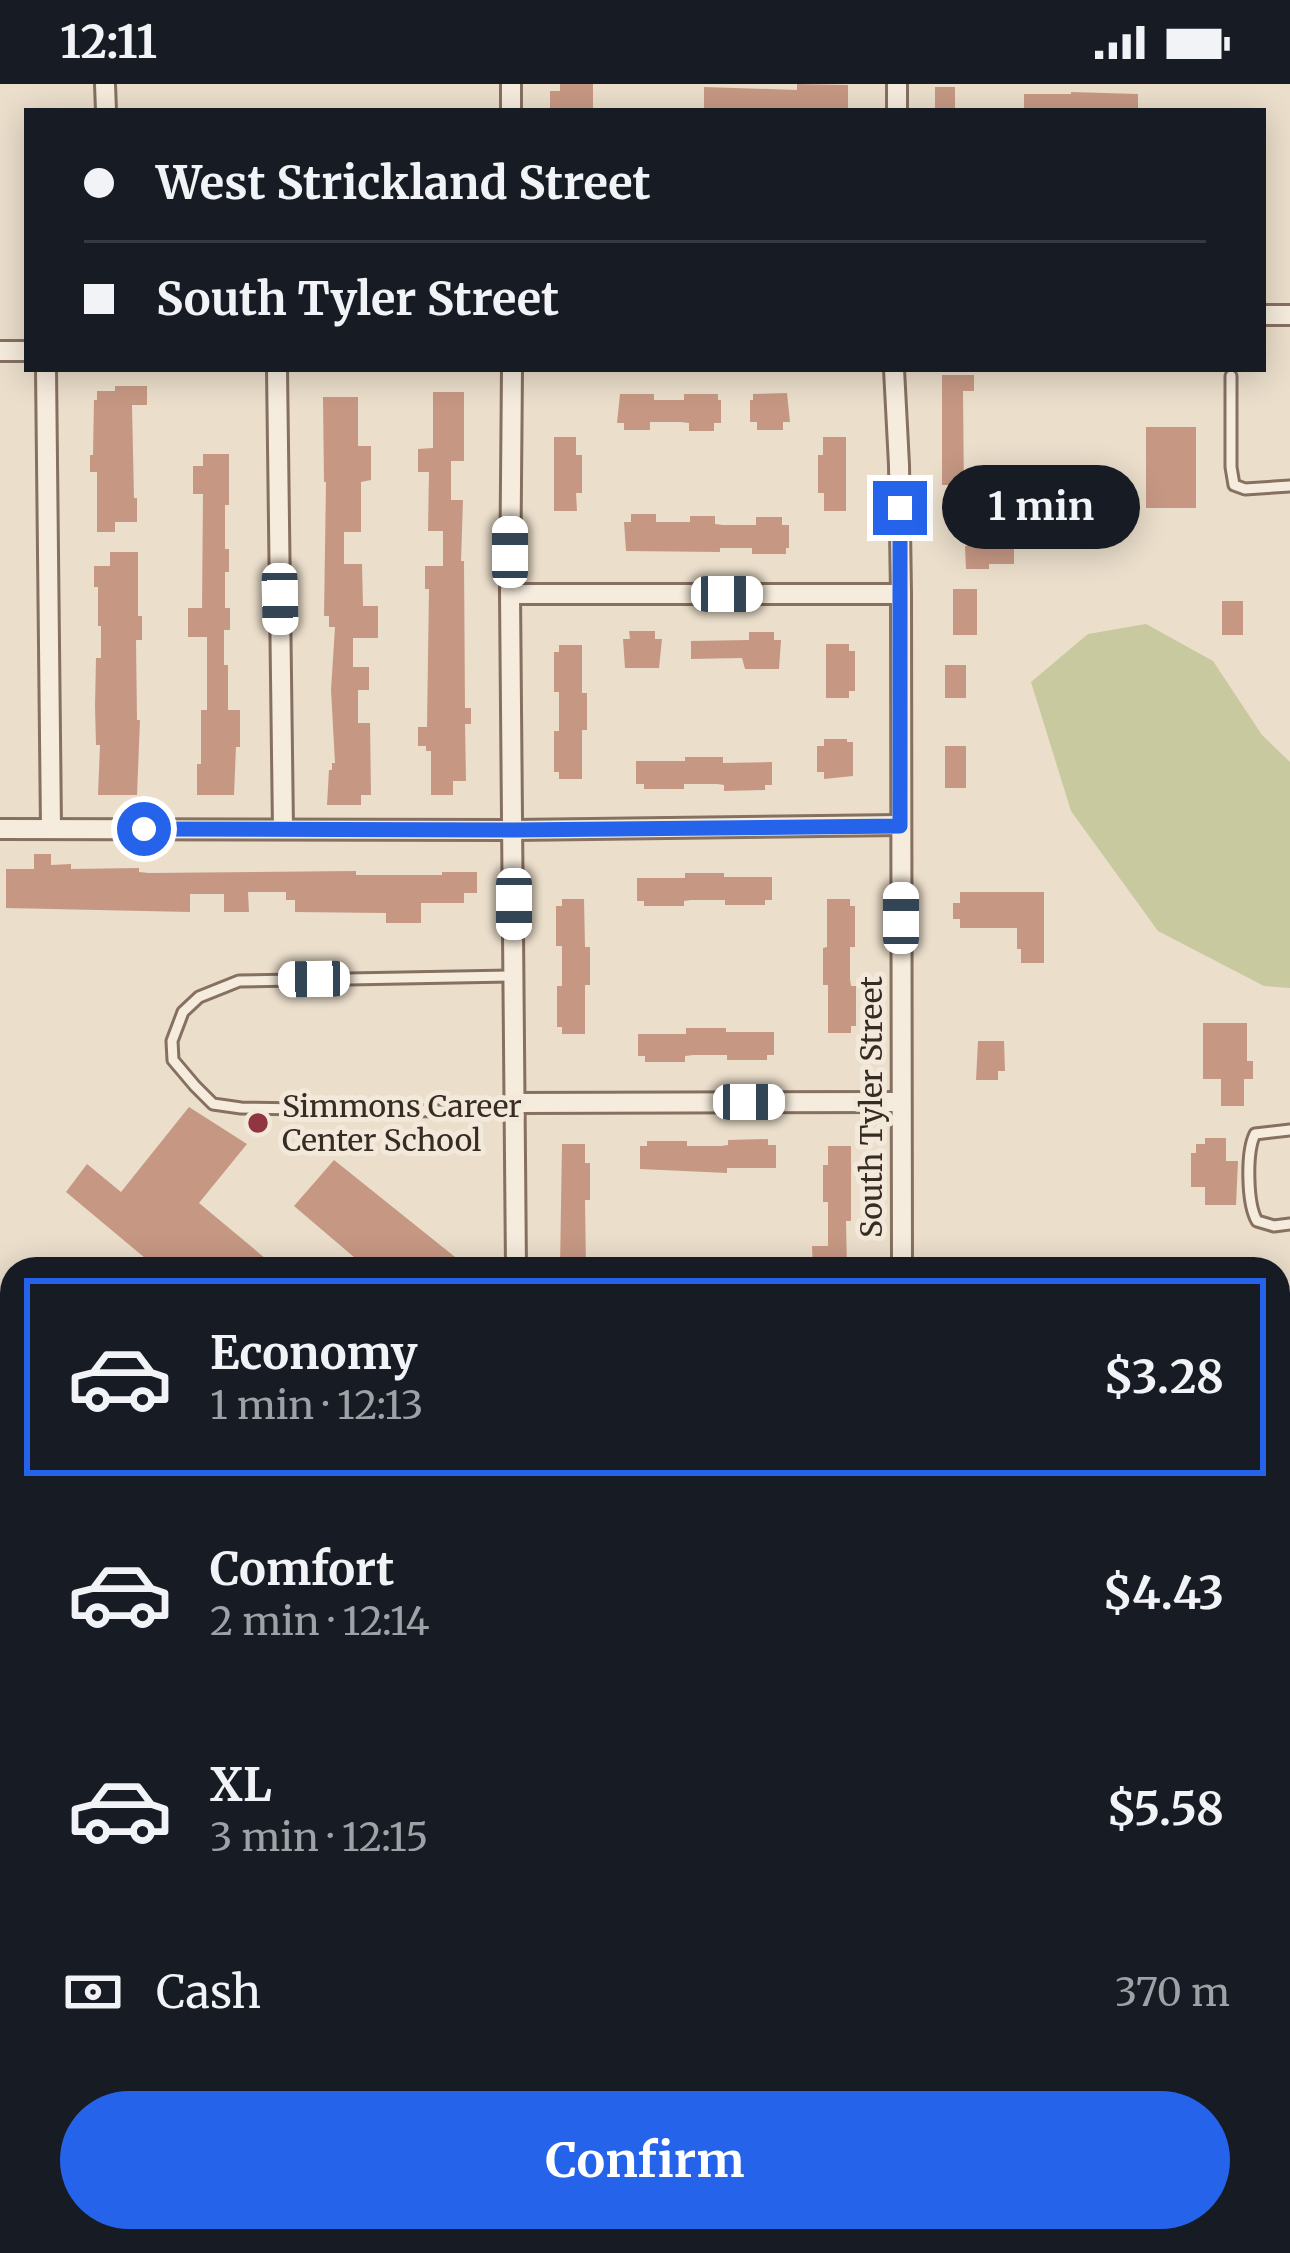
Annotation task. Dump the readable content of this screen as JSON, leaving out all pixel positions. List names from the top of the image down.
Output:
{
  "streets": {
    "street": ["South Tyler Street"]
  },
  "places": ["Simmons Career Center School"],
  "page": {
    "status": "12:11",
    "banner": ["West Strickland Street", "South Tyler Street"],
    "bubble": "1 min",
    "list": [
      {
        "name": "Economy",
        "note": "1 min · 12:13",
        "value": "$3.28"
      },
      {
        "name": "Comfort",
        "note": "2 min · 12:14",
        "value": "$4.43"
      },
      {
        "name": "XL",
        "note": "3 min · 12:15",
        "value": "$5.58"
      }
    ],
    "pay": ["Cash", "370 m"],
    "buttons": "Confirm"
  }
}
